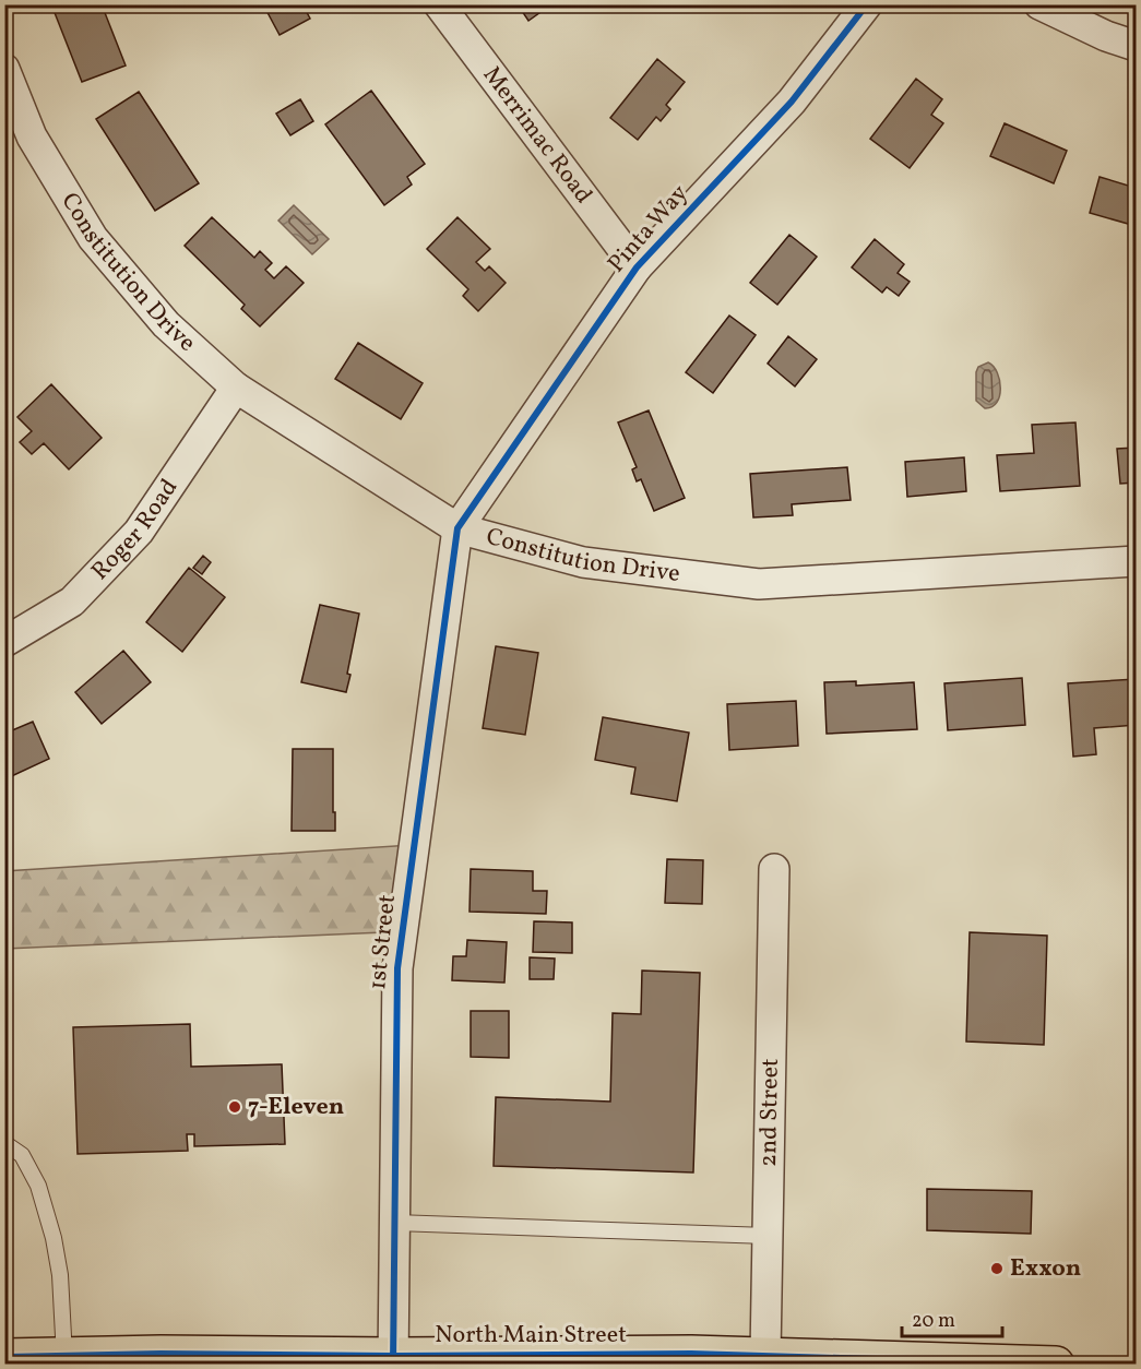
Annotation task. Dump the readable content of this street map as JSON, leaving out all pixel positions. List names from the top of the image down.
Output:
{
  "streets": {
    "highway": ["North Main Street"],
    "street": [
      "Merrimac Road",
      "Pinta Way",
      "Constitution Drive",
      "Roger Road",
      "1st Street",
      "2nd Street"
    ]
  },
  "crossings": [
    ["Merrimac Road", "Pinta Way"],
    ["Pinta Way", "Constitution Drive"],
    ["Pinta Way", "1st Street"],
    ["Constitution Drive", "Roger Road"],
    ["Constitution Drive", "1st Street"],
    ["1st Street", "North Main Street"],
    ["2nd Street", "North Main Street"]
  ],
  "places": ["7-Eleven", "Exxon"],
  "scale_bar": "20 m"
}
